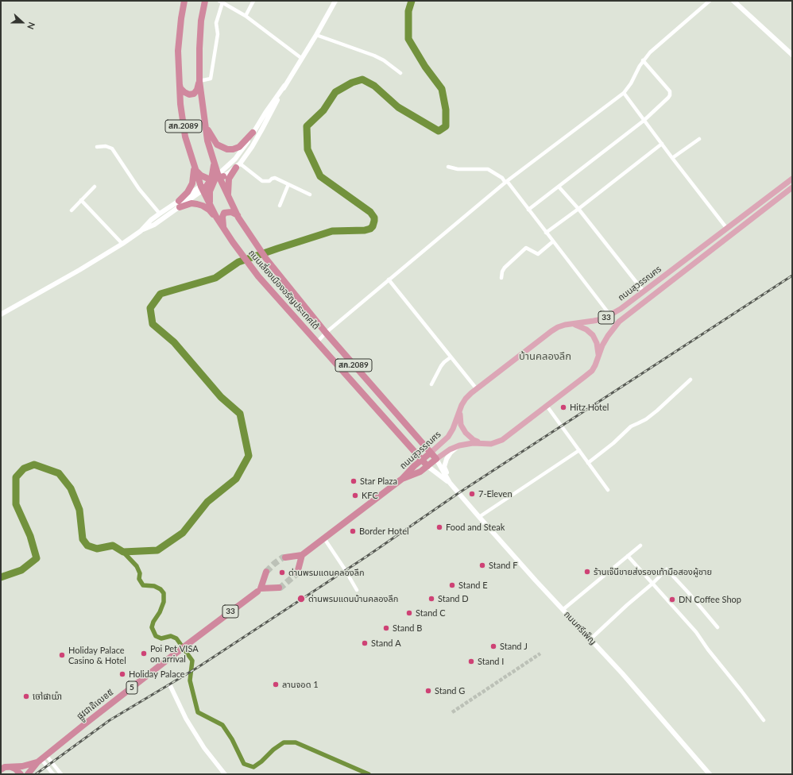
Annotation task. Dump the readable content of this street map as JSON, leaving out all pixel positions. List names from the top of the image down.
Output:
{
  "streets": {
    "highway": [
      "สก.2089",
      "ถนนสุวรรณศร",
      "ถนนเลี่ยงเมืองอรัญประเทศใต้",
      "33",
      "5",
      "ផ្លូវជាតិលេខ៥"
    ],
    "main road": ["ถนนศรีเพ็ญ"]
  },
  "crossings": [
    ["ถนนสุวรรณศร", "ถนนเลี่ยงเมืองอรัญประเทศใต้"],
    ["ถนนสุวรรณศร", "ถนนศรีเพ็ญ"],
    ["ถนนเลี่ยงเมืองอรัญประเทศใต้", "ถนนศรีเพ็ญ"]
  ],
  "districts": ["บ้านคลองลึก"],
  "places": [
    "Hitz Hotel",
    "Star Plaza",
    "7-Eleven",
    "KFC",
    "Food and Steak",
    "Border Hotel",
    "Stand F",
    "ร้านเจ๊นีขายส่งรองเท้ามือสองผู้ชาย",
    "ด่านพรมแดนคลองลึก",
    "Stand E",
    "ด่านพรมแดนบ้านคลองลึก",
    "Stand D",
    "DN Coffee Shop",
    "Stand C",
    "Stand B",
    "Stand A",
    "Stand J",
    "Poi Pet VISA on arrival",
    "Holiday Palace Casino & Hotel",
    "Stand I",
    "Holiday Palace",
    "ลานจอด 1",
    "Stand G",
    "ចៅផាយ៉ា"
  ],
  "north": "right"
}
